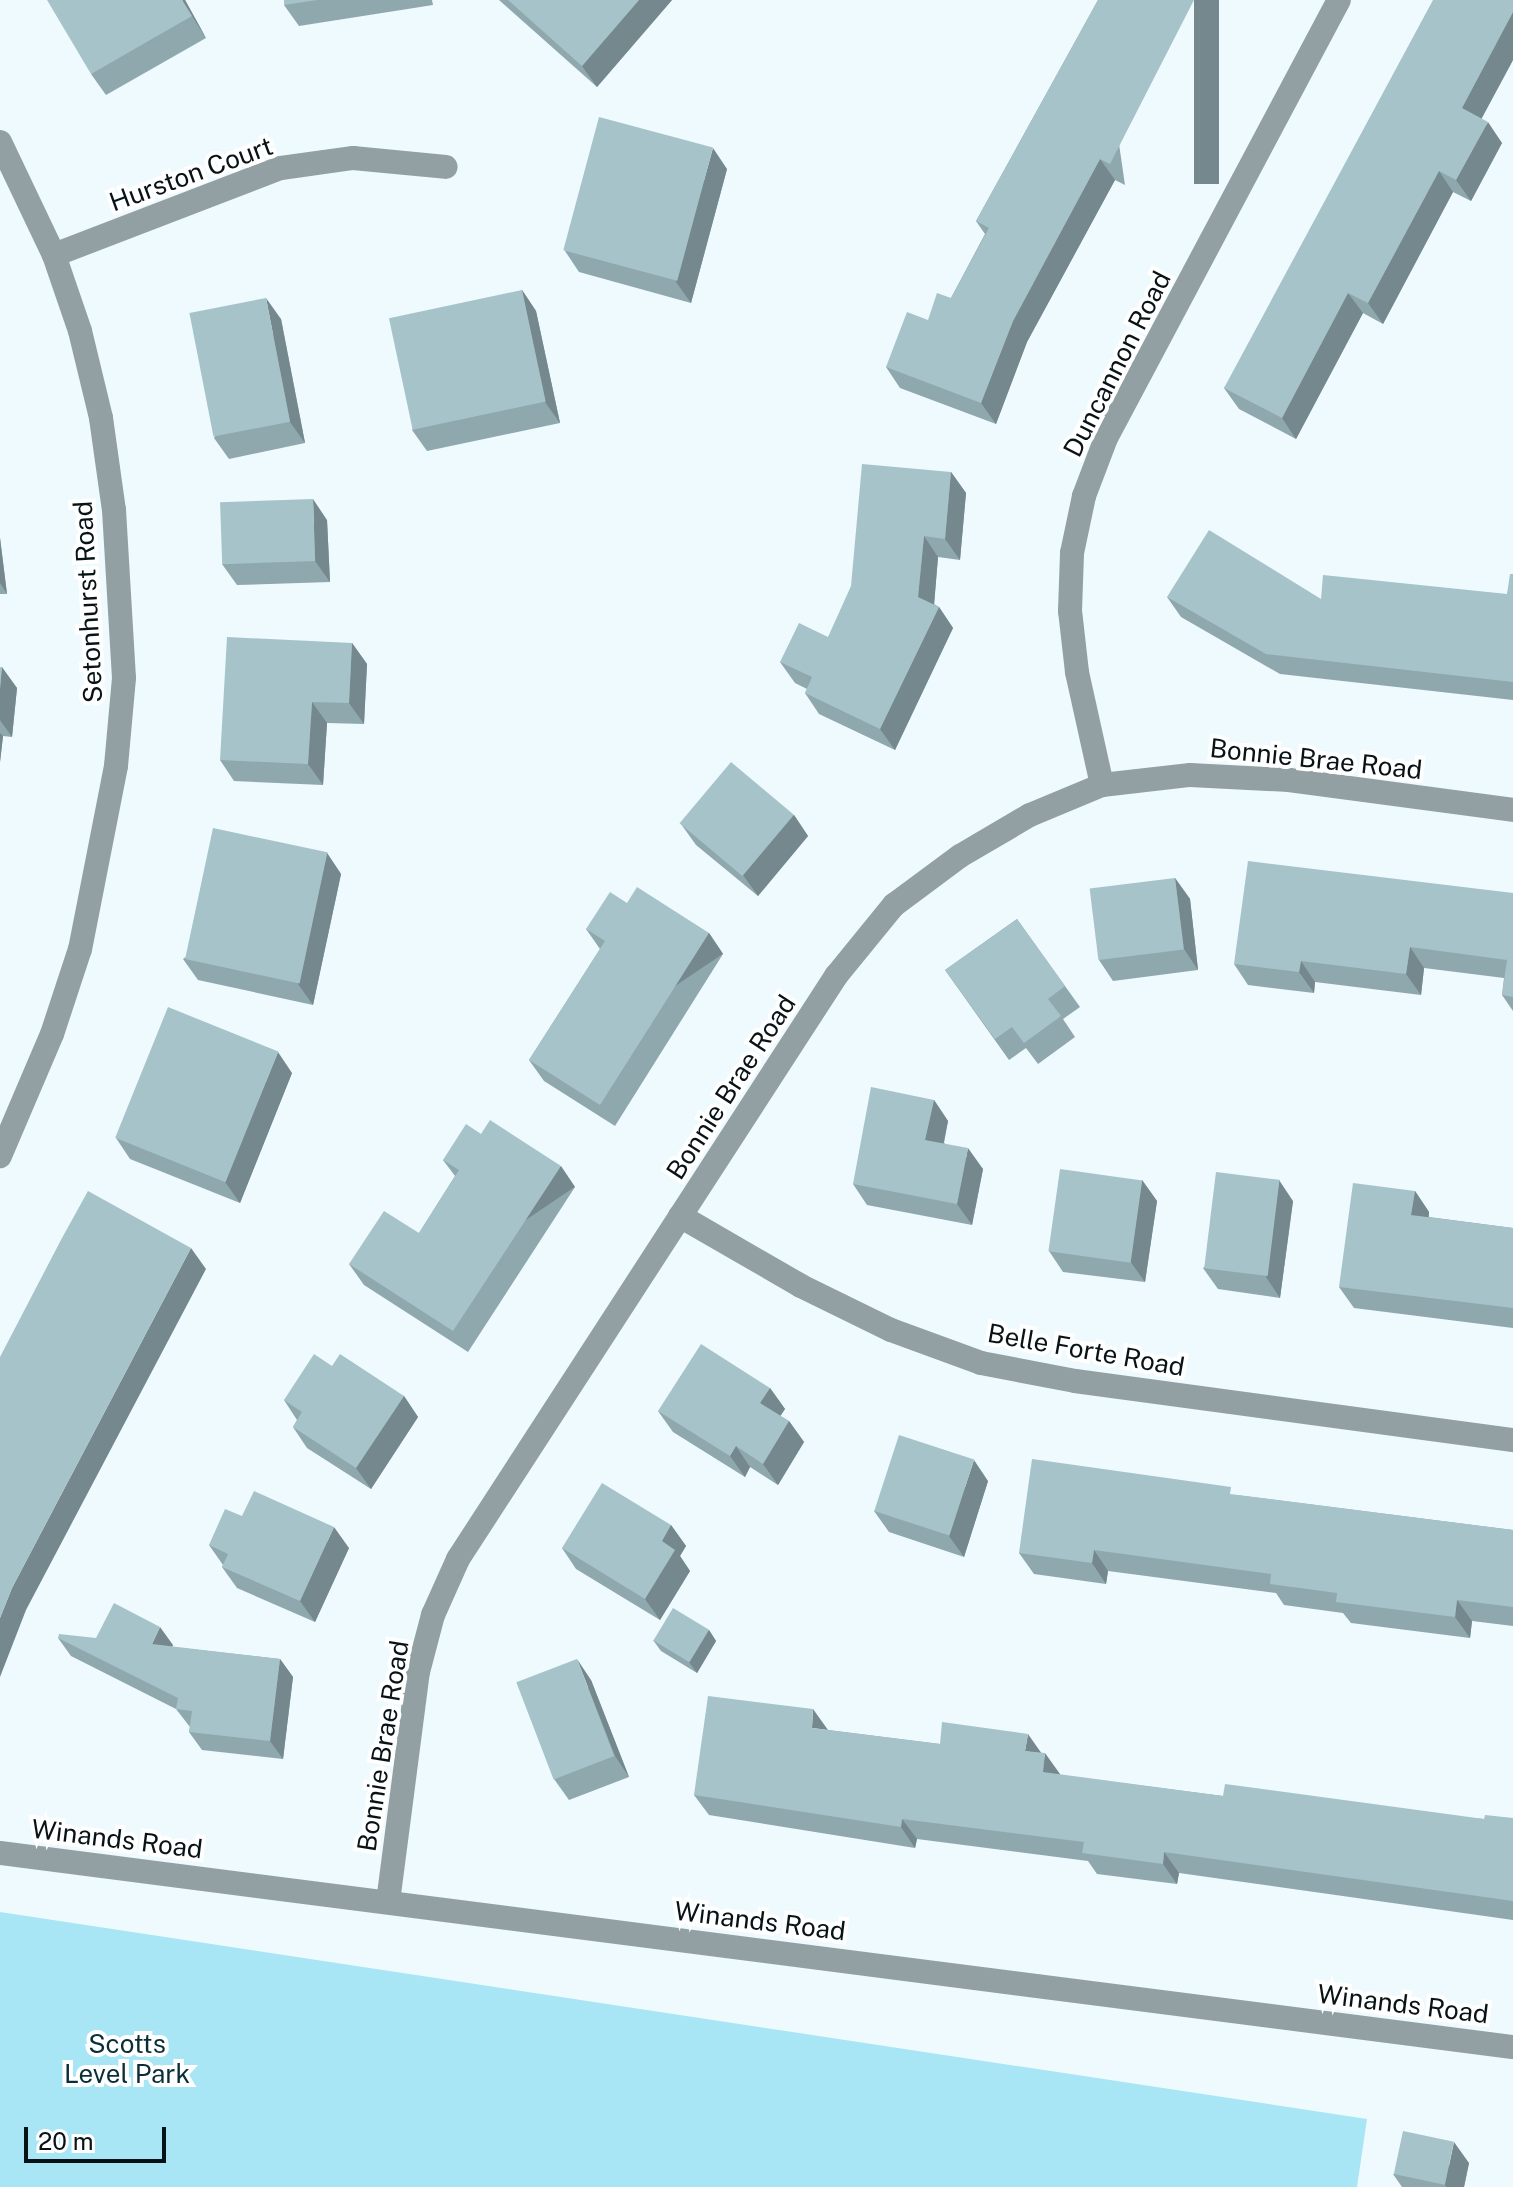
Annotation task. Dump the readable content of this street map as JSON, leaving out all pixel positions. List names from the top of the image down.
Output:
{
  "streets": {
    "street": [
      "Hurston Court",
      "Duncannon Road",
      "Setonhurst Road",
      "Bonnie Brae Road",
      "Belle Forte Road",
      "Winands Road"
    ]
  },
  "crossings": [
    ["Hurston Court", "Setonhurst Road"],
    ["Duncannon Road", "Bonnie Brae Road"],
    ["Bonnie Brae Road", "Belle Forte Road"],
    ["Bonnie Brae Road", "Winands Road"]
  ],
  "parks": ["Scotts Level Park"],
  "scale_bar": "20 m"
}
